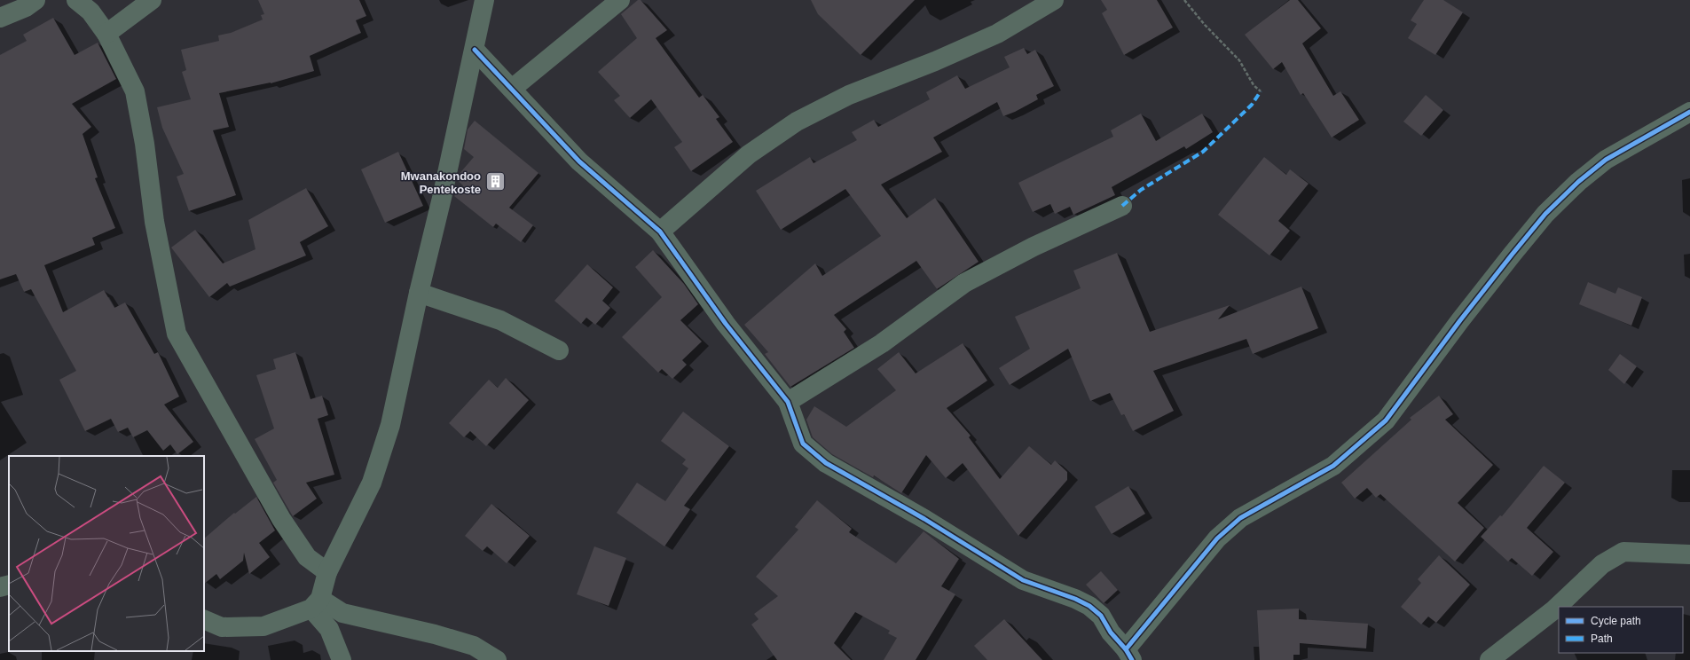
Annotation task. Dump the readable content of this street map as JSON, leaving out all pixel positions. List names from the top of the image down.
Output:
{
  "places": {
    "building": ["Mwanakondoo Pentekoste"]
  },
  "legend": ["Cycle path", "Path"]
}
